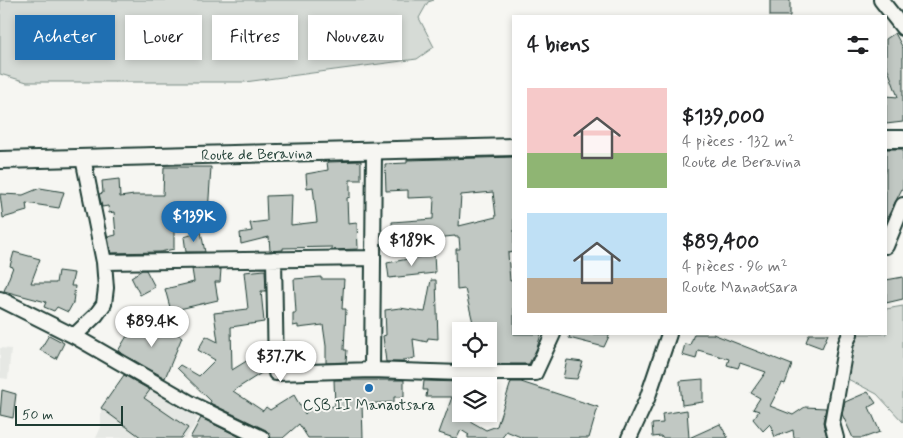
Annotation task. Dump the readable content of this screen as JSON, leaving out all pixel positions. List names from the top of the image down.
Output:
{
  "streets": {
    "street": ["Route de Beravina"]
  },
  "places": ["CSB II Manaotsara"],
  "scale_bar": "50 m",
  "page": {
    "chip": [
      "Acheter",
      "Louer",
      "Filtres",
      "Nouveau"
    ],
    "heading": "4 biens",
    "list": [
      {
        "name": "$139,000",
        "note": "4 pièces · 132 m² · Route de Beravina"
      },
      {
        "name": "$89,400",
        "note": "4 pièces · 96 m² · Route Manaotsara"
      }
    ],
    "price": [
      "$139K",
      "$189K",
      "$89.4K",
      "$37.7K"
    ],
    "scale": "50 m"
  }
}
